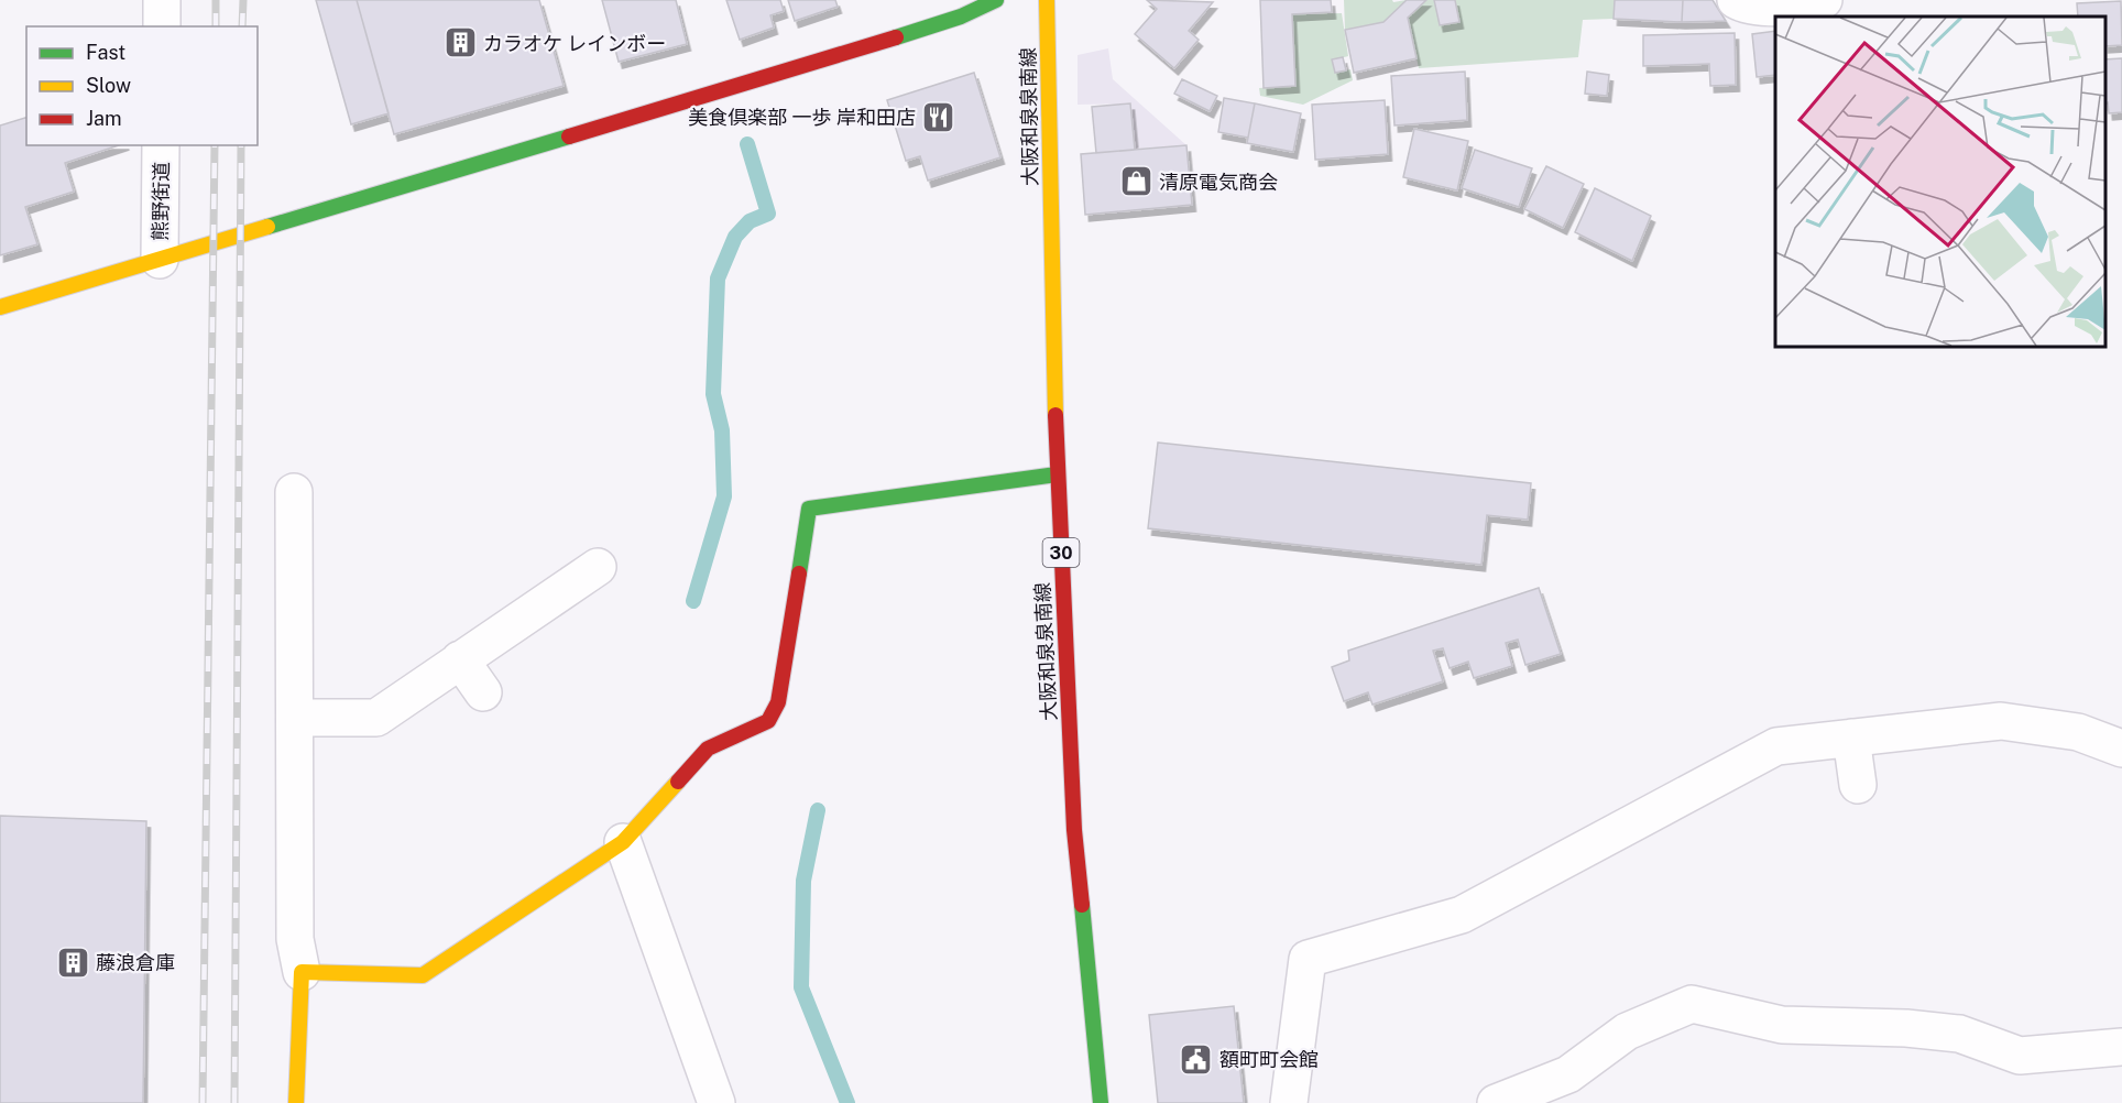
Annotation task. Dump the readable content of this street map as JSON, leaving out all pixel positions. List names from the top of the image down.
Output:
{
  "streets": {
    "street": ["大阪和泉泉南線", "熊野街道", "30"]
  },
  "places": {
    "building": ["カラオケ レインボー", "藤浪倉庫"],
    "restaurant": ["美食倶楽部 一歩 岸和田店"],
    "shop": ["清原電気商会"],
    "public building": ["額町町会館"]
  },
  "legend": ["Fast", "Slow", "Jam"]
}
